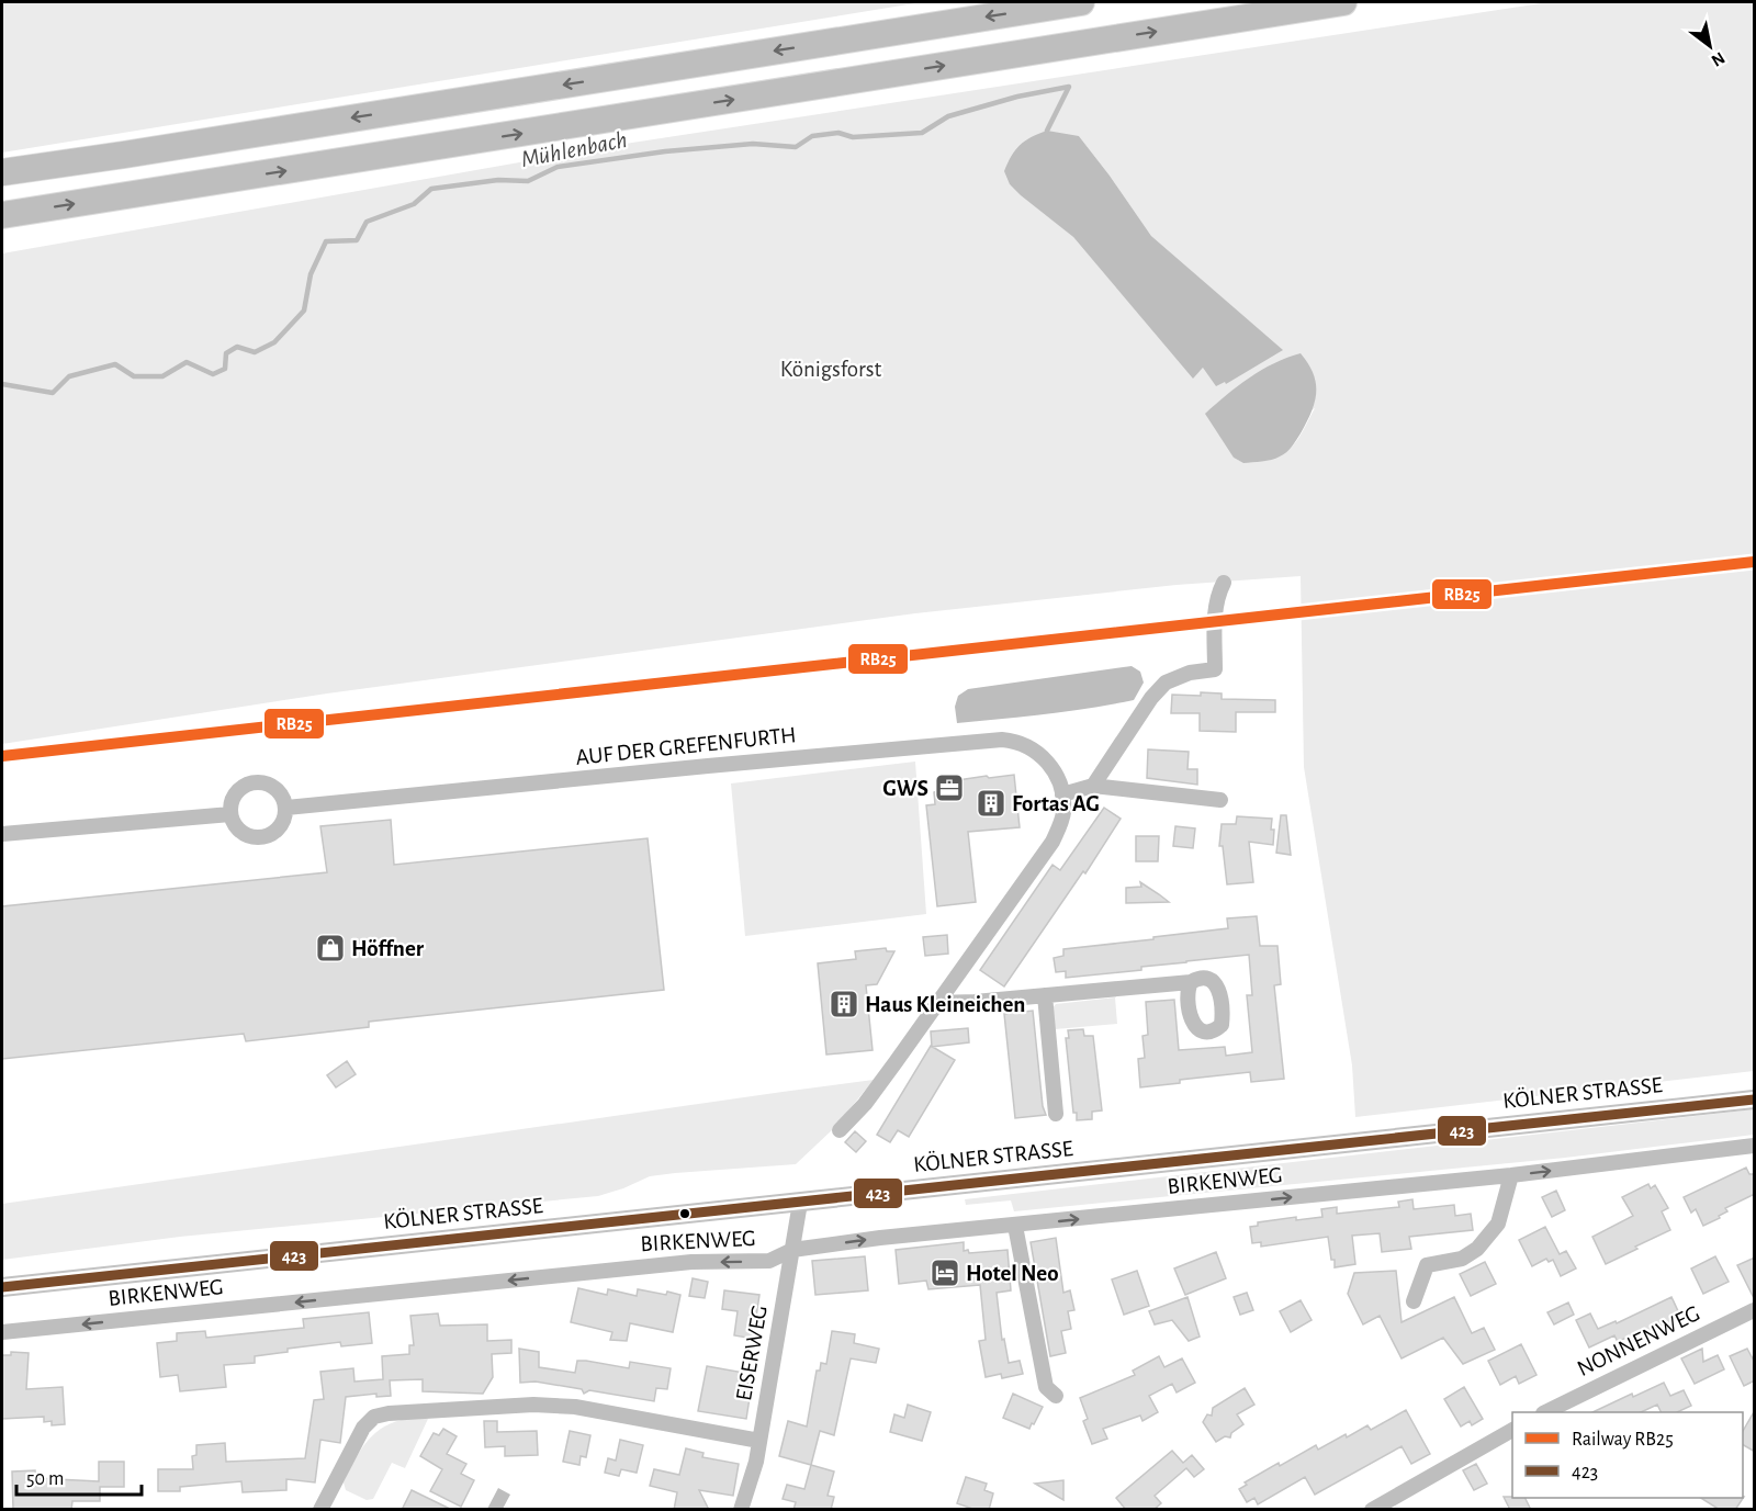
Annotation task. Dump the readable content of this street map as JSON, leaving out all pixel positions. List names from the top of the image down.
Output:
{
  "streets": {
    "main road": ["KÖLNER STRASSE"],
    "street": [
      "AUF DER GREFENFURTH",
      "BIRKENWEG",
      "NONNENWEG",
      "EISERWEG"
    ]
  },
  "crossings": [
    ["KÖLNER STRASSE", "EISERWEG"],
    ["BIRKENWEG", "EISERWEG"]
  ],
  "water": ["Mühlenbach"],
  "parks": ["Königsforst"],
  "places": {
    "office": ["GWS"],
    "building": ["Fortas AG", "Haus Kleineichen"],
    "shop": ["Höffner"],
    "hotel": ["Hotel Neo"]
  },
  "lines": ["rail line RB25", "transit line 423"],
  "legend": ["Railway RB25", "423"],
  "scale_bar": "50 m",
  "north": "bottom right"
}
